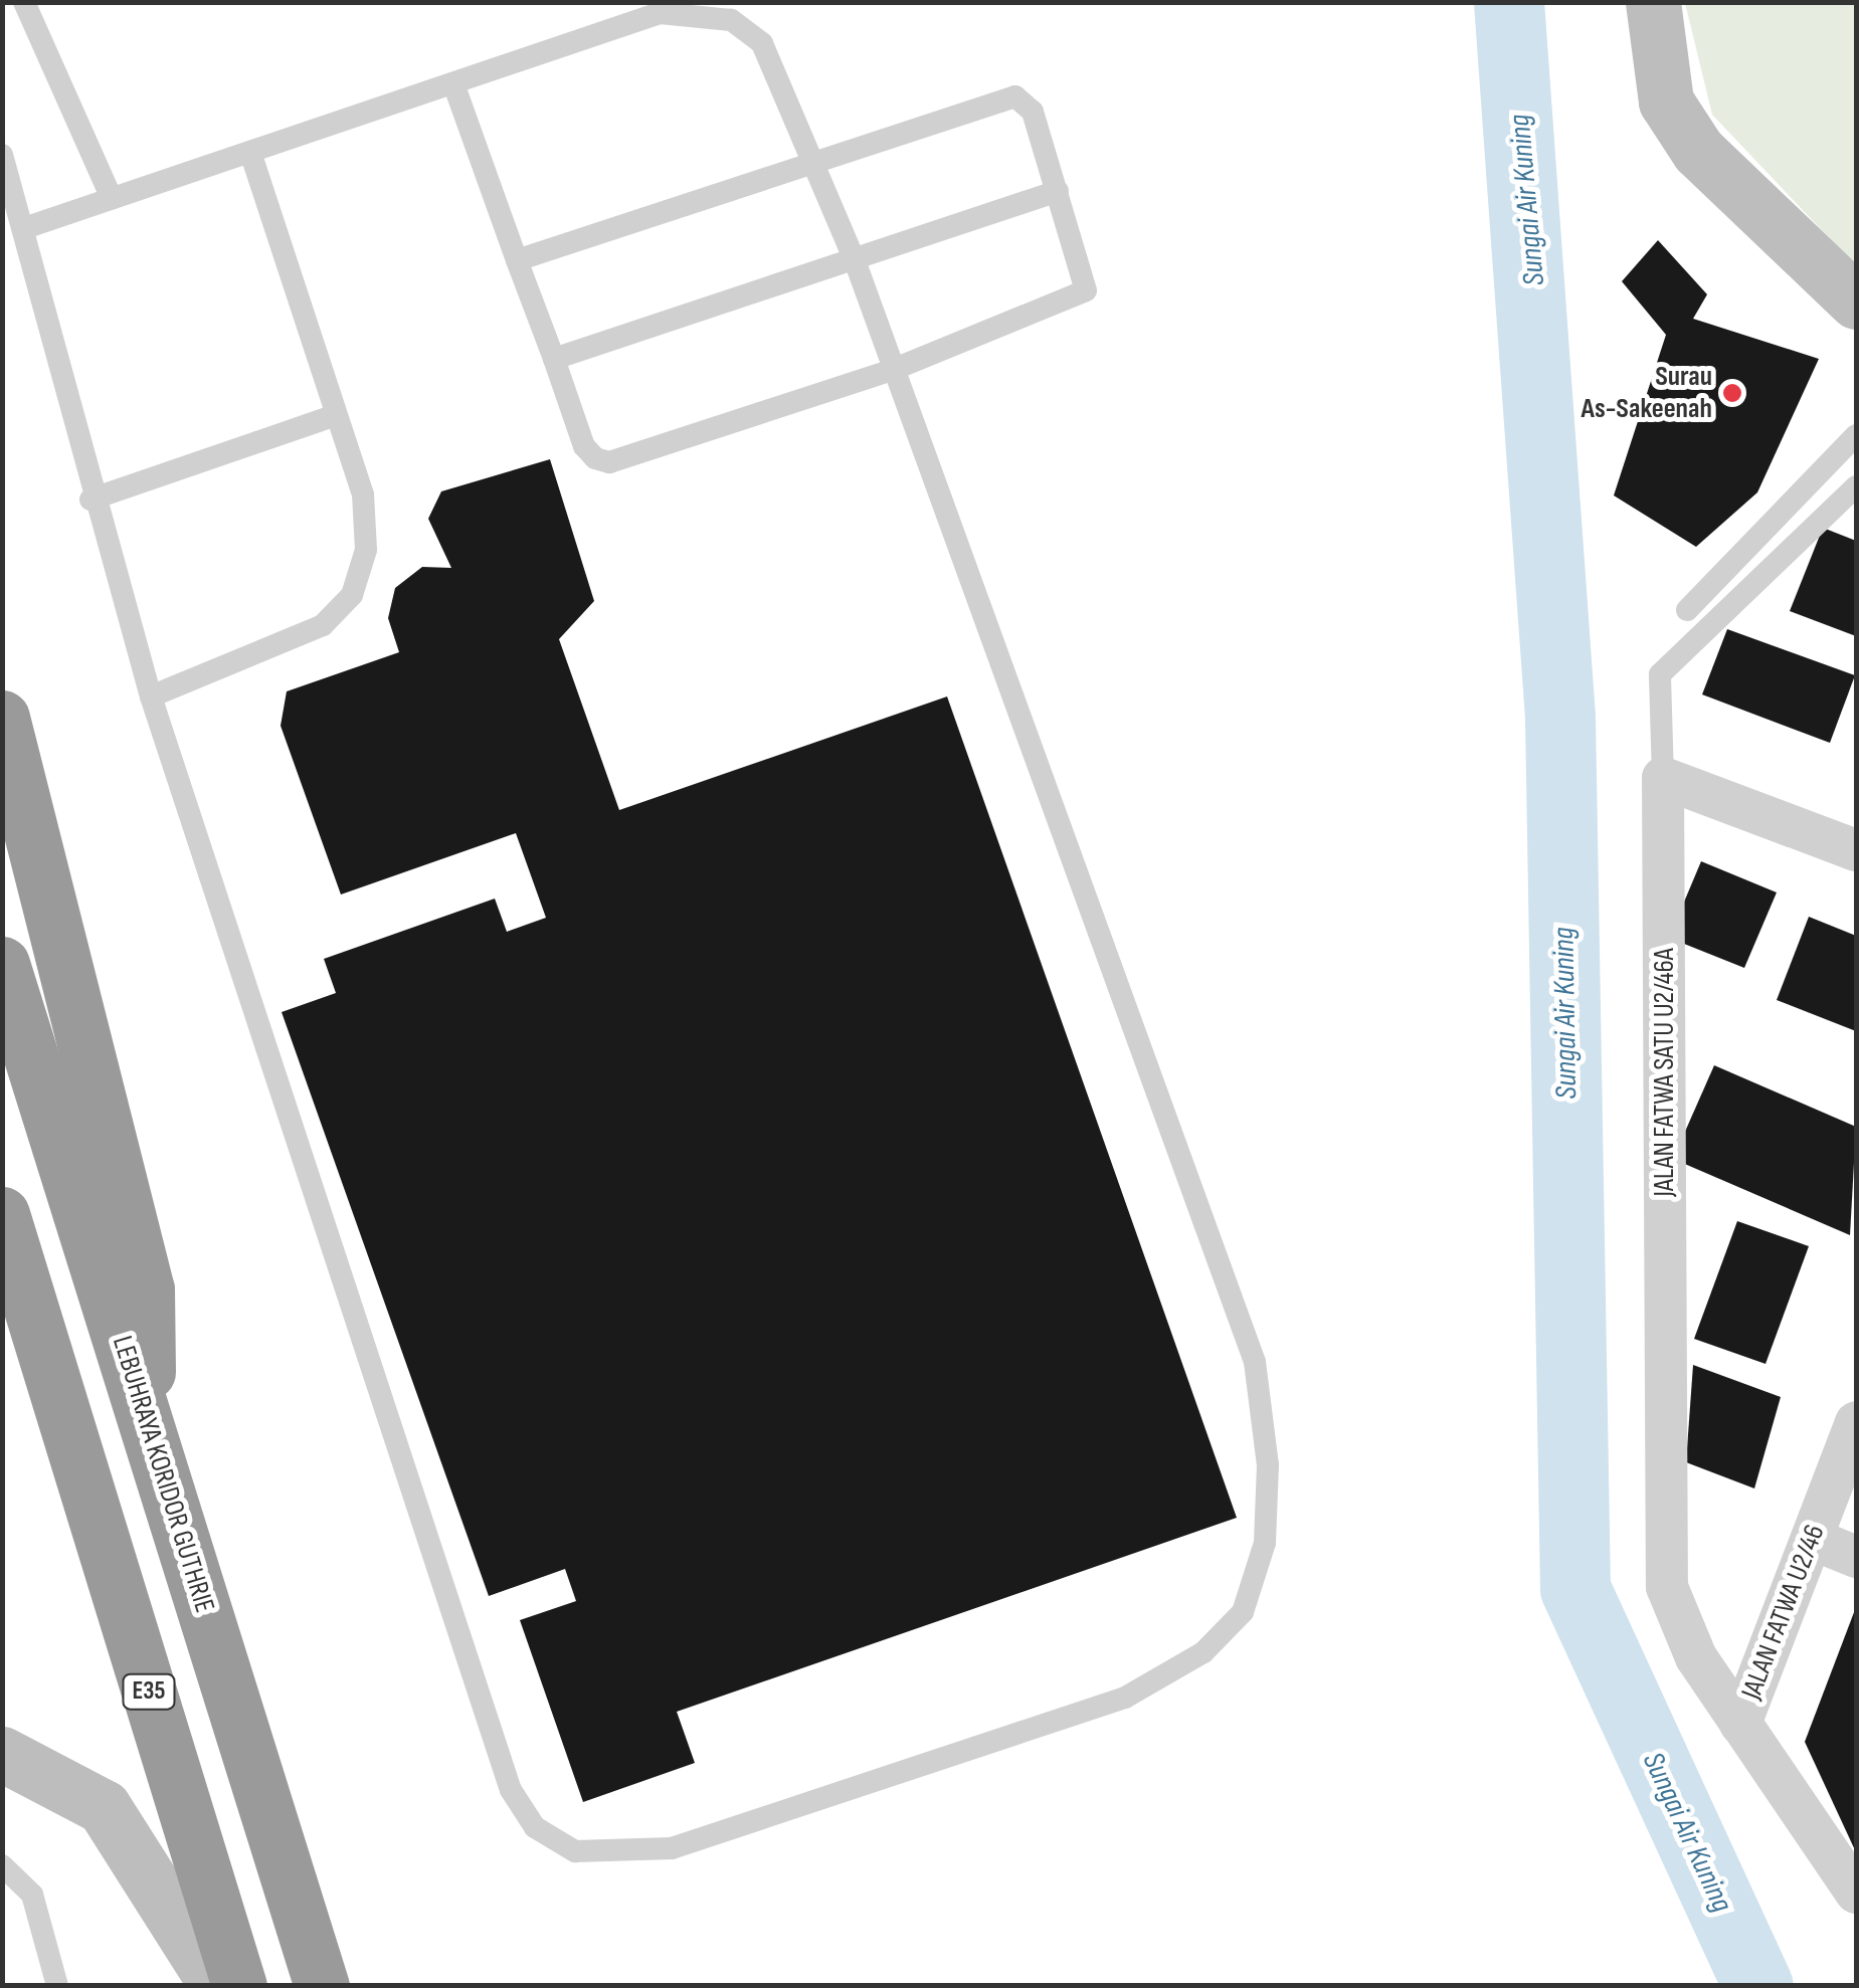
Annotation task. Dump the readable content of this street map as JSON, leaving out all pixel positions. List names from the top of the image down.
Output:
{
  "streets": {
    "highway": ["LEBUHRAYA KORIDOR GUTHRIE", "E35"],
    "street": ["JALAN FATWA SATU U2/46A", "JALAN FATWA U2/46"]
  },
  "crossings": [
    ["JALAN FATWA SATU U2/46A", "JALAN FATWA U2/46"]
  ],
  "water": ["Sungai Air Kuning"],
  "places": ["Surau As-Sakeenah"]
}
